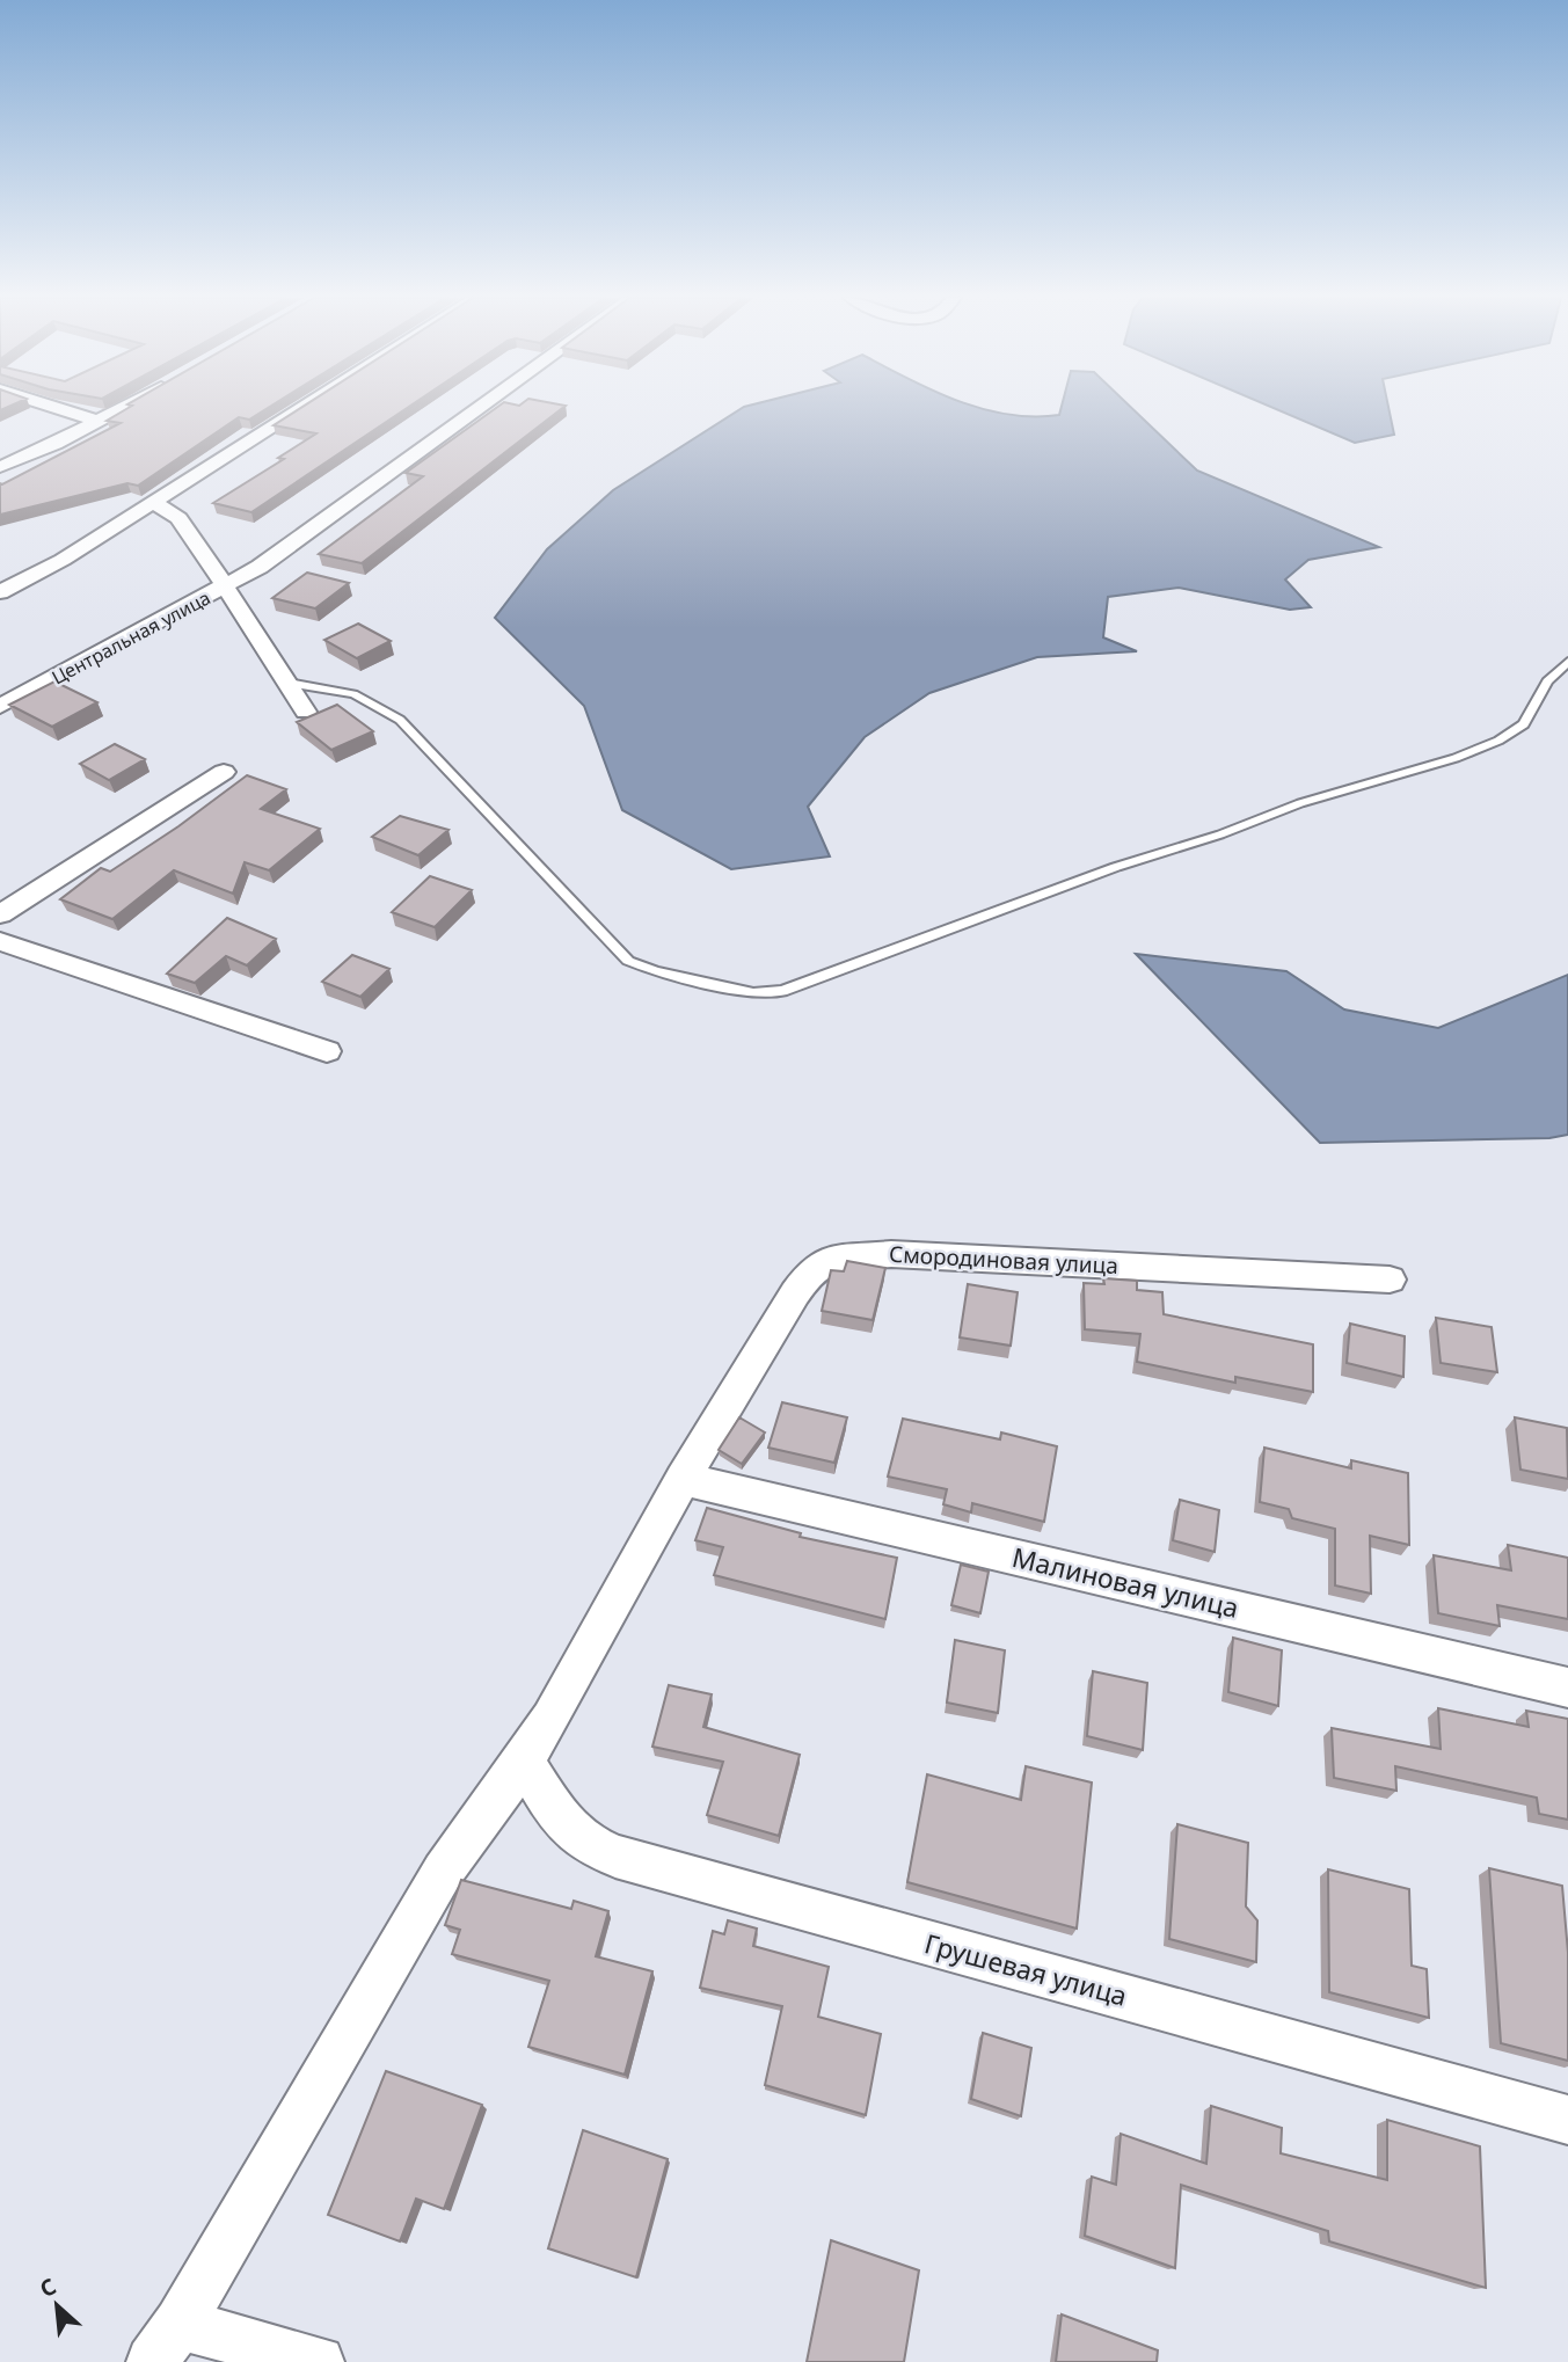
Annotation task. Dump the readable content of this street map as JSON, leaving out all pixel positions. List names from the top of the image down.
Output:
{
  "streets": {
    "street": [
      "Центральная улица",
      "Смородиновая улица",
      "Малиновая улица",
      "Грушевая улица"
    ]
  },
  "crossings": [
    ["Смородиновая улица", "Малиновая улица"],
    ["Смородиновая улица", "Грушевая улица"]
  ],
  "north": "top left"
}
